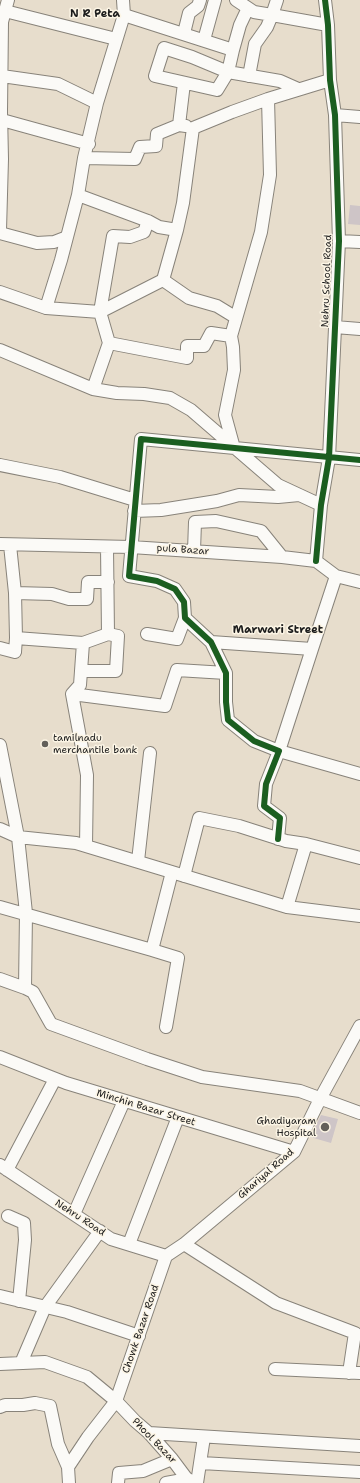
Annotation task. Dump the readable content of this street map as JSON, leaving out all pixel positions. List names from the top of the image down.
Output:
{
  "streets": {
    "street": [
      "Nehru School Road",
      "pula Bazar",
      "Minchin Bazar Street",
      "Ghariyal Road",
      "Nehru Road",
      "Chowk Bazar Road",
      "Phool Bazar"
    ]
  },
  "crossings": [
    ["Nehru School Road", "pula Bazar"],
    ["Minchin Bazar Street", "Ghariyal Road"],
    ["Ghariyal Road", "Nehru Road"],
    ["Ghariyal Road", "Chowk Bazar Road"],
    ["Nehru Road", "Chowk Bazar Road"],
    ["Chowk Bazar Road", "Phool Bazar"]
  ],
  "districts": ["N R Peta", "Marwari Street"],
  "places": ["tamilnadu merchantile bank", "Ghadiyaram Hospital"]
}
